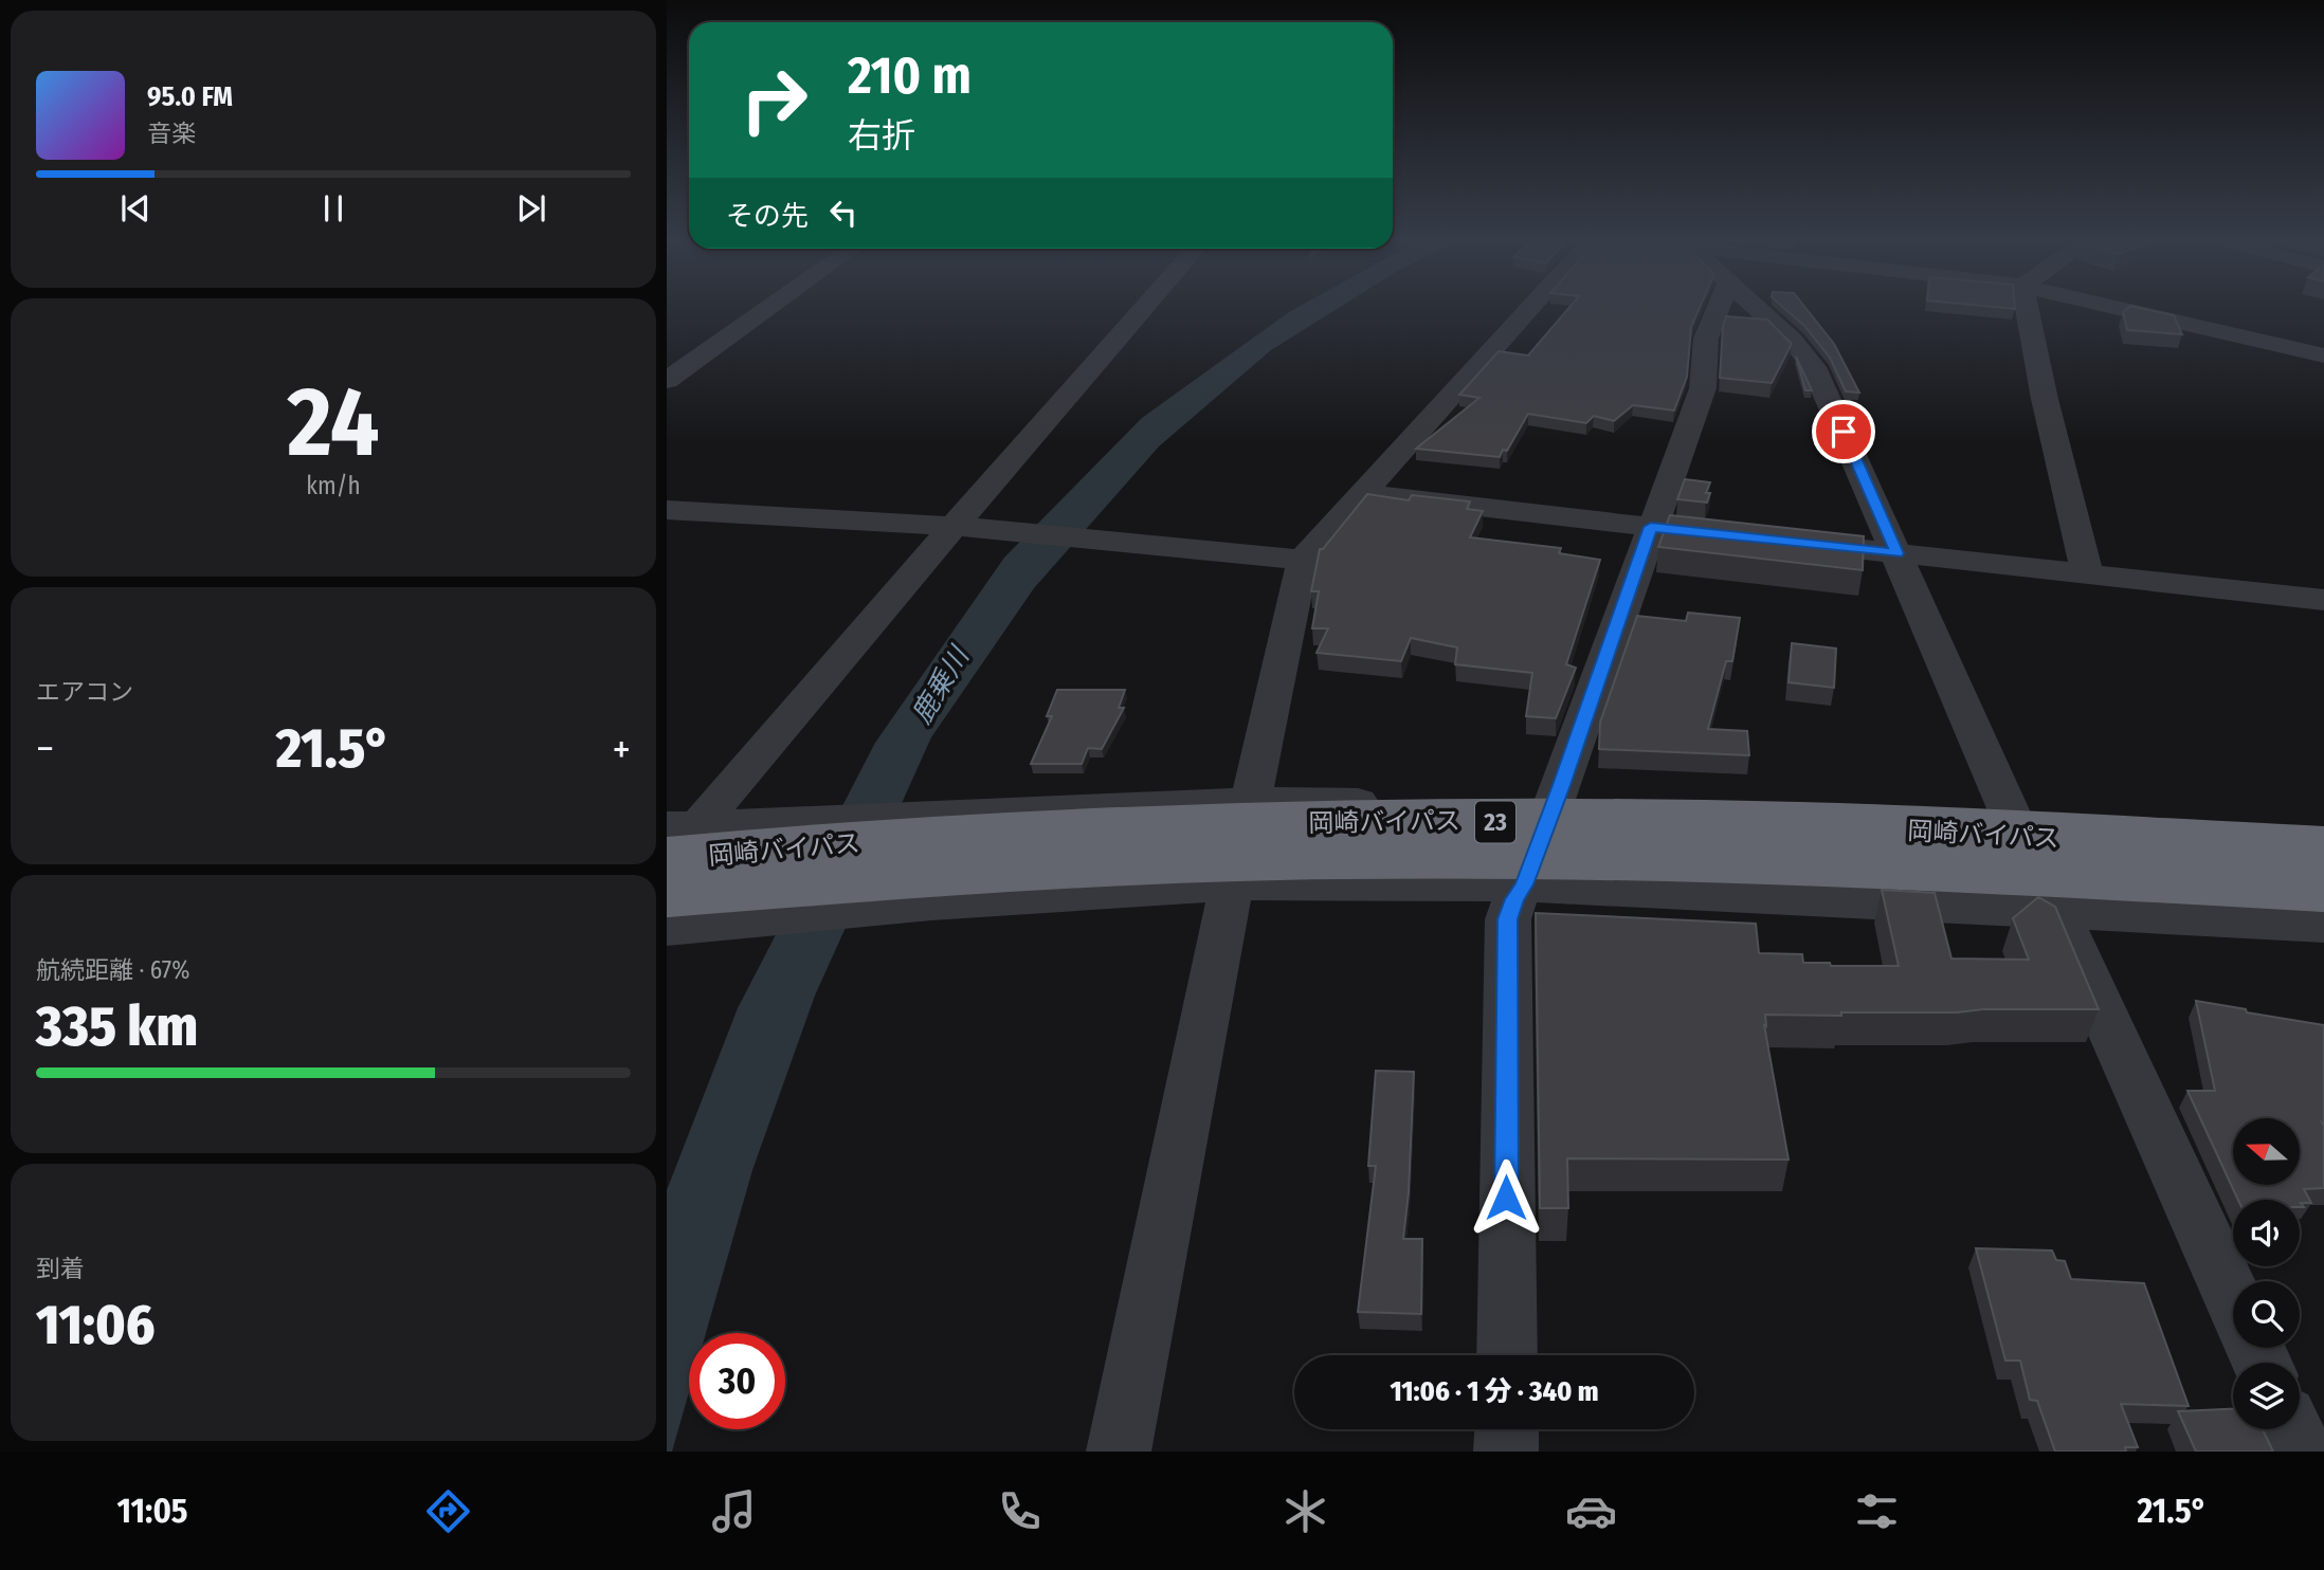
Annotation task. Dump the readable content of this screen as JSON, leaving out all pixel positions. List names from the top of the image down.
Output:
{
  "streets": {
    "highway": ["岡崎バイパス", "23"]
  },
  "water": ["鹿乗川"],
  "north": "left",
  "page": {
    "turn": ["210 m", "右折"],
    "song": ["95.0 FM", "音楽"],
    "then": "その先",
    "tile": [
      ["24", "km/h"],
      "エアコン",
      ["航続距離 · 67%", "335 km"],
      ["到着", "11:06"]
    ],
    "heat": ["−", "21.5°", "+"],
    "limit": "30",
    "trip": "11:06 · 1 分 · 340 m",
    "tabs": ["11:05", "21.5°"]
  }
}
